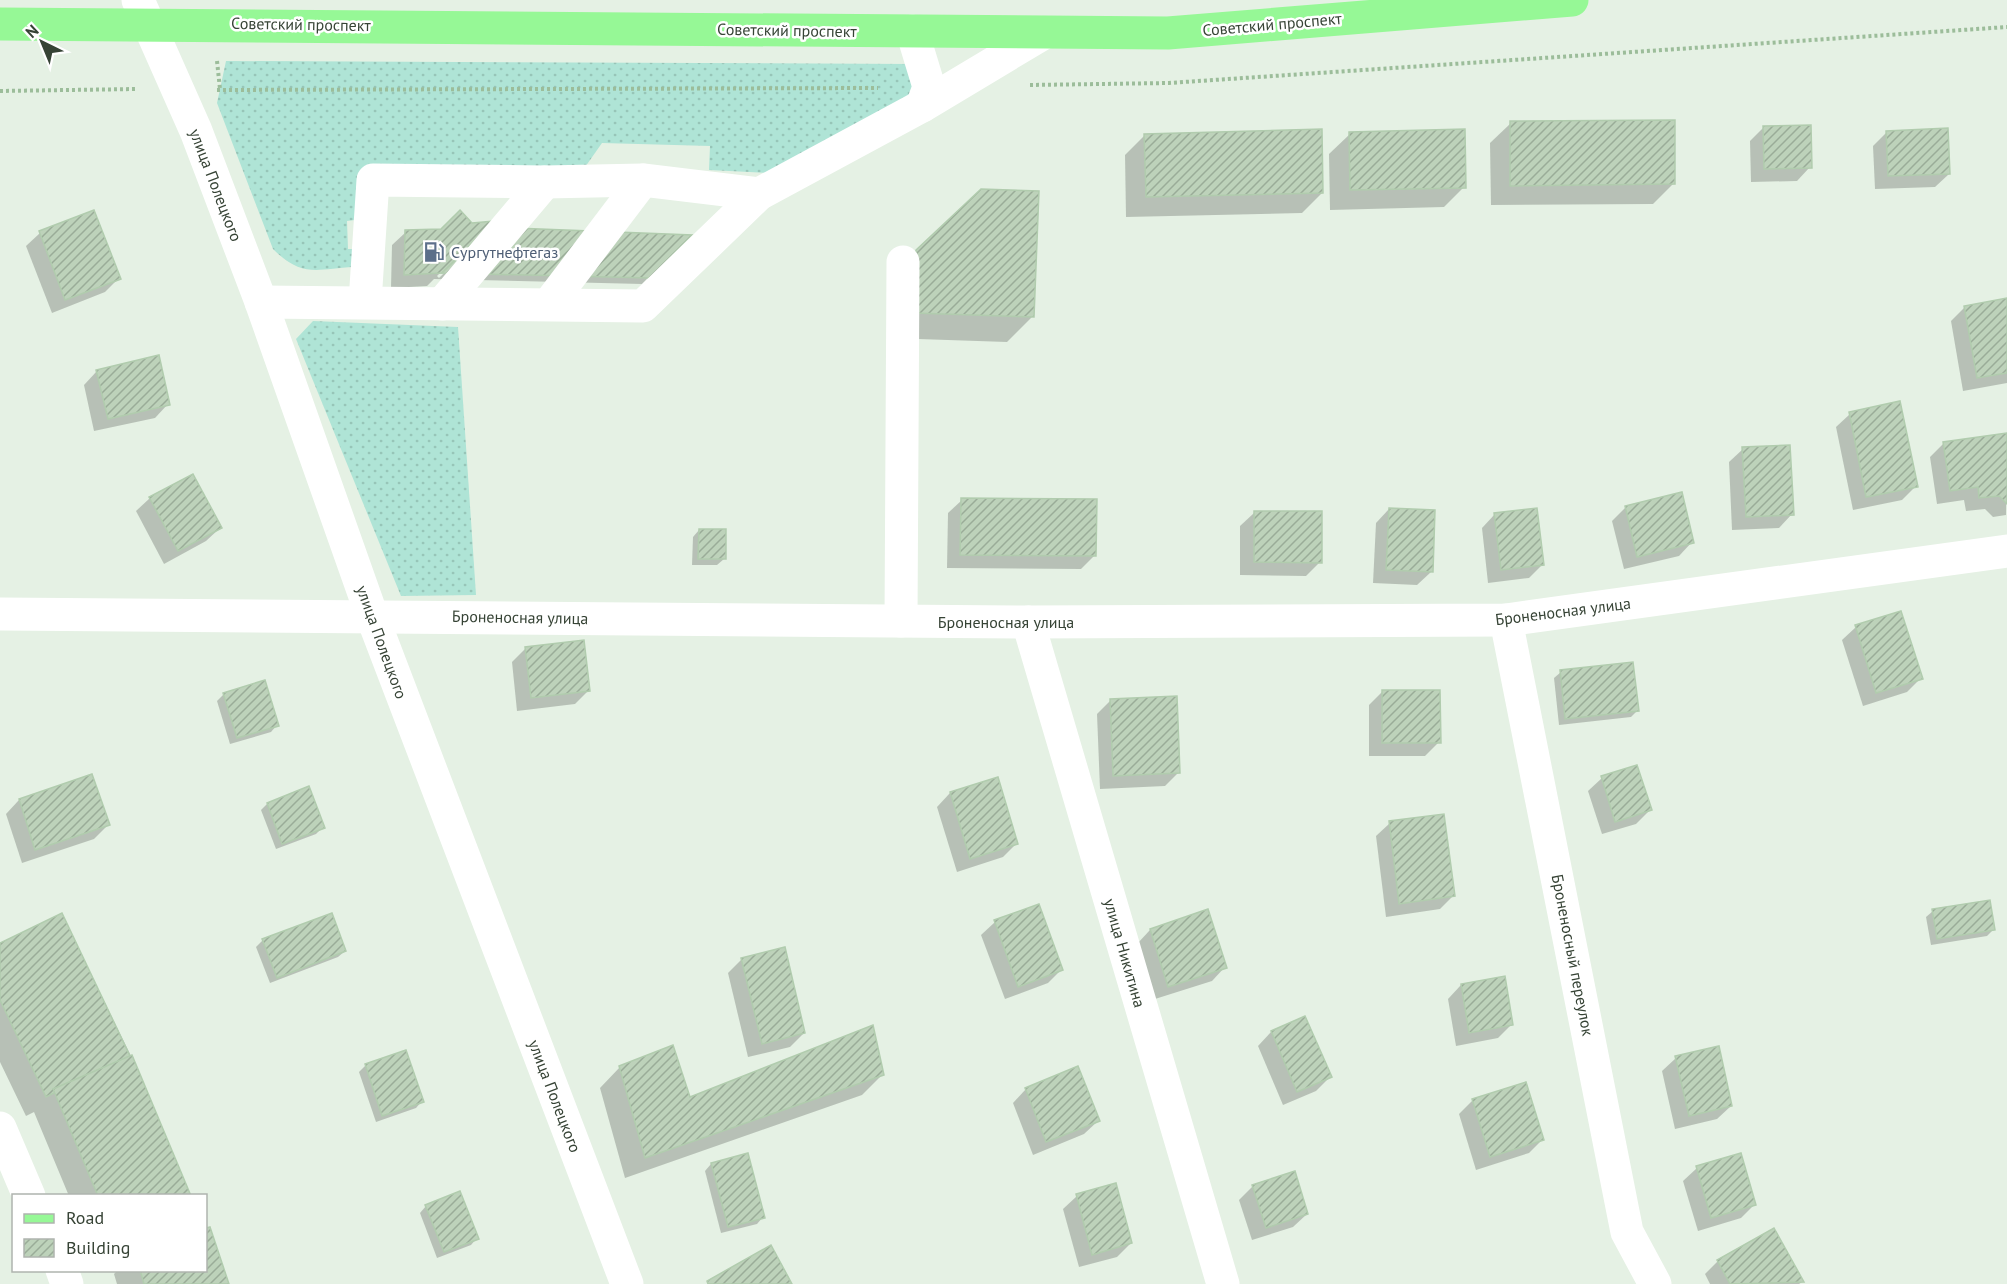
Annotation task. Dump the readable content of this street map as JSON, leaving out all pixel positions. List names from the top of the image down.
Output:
{
  "streets": {
    "main road": ["Советский проспект"],
    "street": [
      "улица Полецкого",
      "Броненосная улица",
      "улица Никитина",
      "Броненосный переулок"
    ]
  },
  "crossings": [
    ["Советский проспект", "улица Полецкого"],
    ["улица Полецкого", "Броненосная улица"],
    ["Броненосная улица", "улица Никитина"],
    ["Броненосная улица", "Броненосный переулок"]
  ],
  "places": {
    "fuel station": ["Сургутнефтегаз"]
  },
  "legend": ["Road", "Building"],
  "north": "top left"
}
